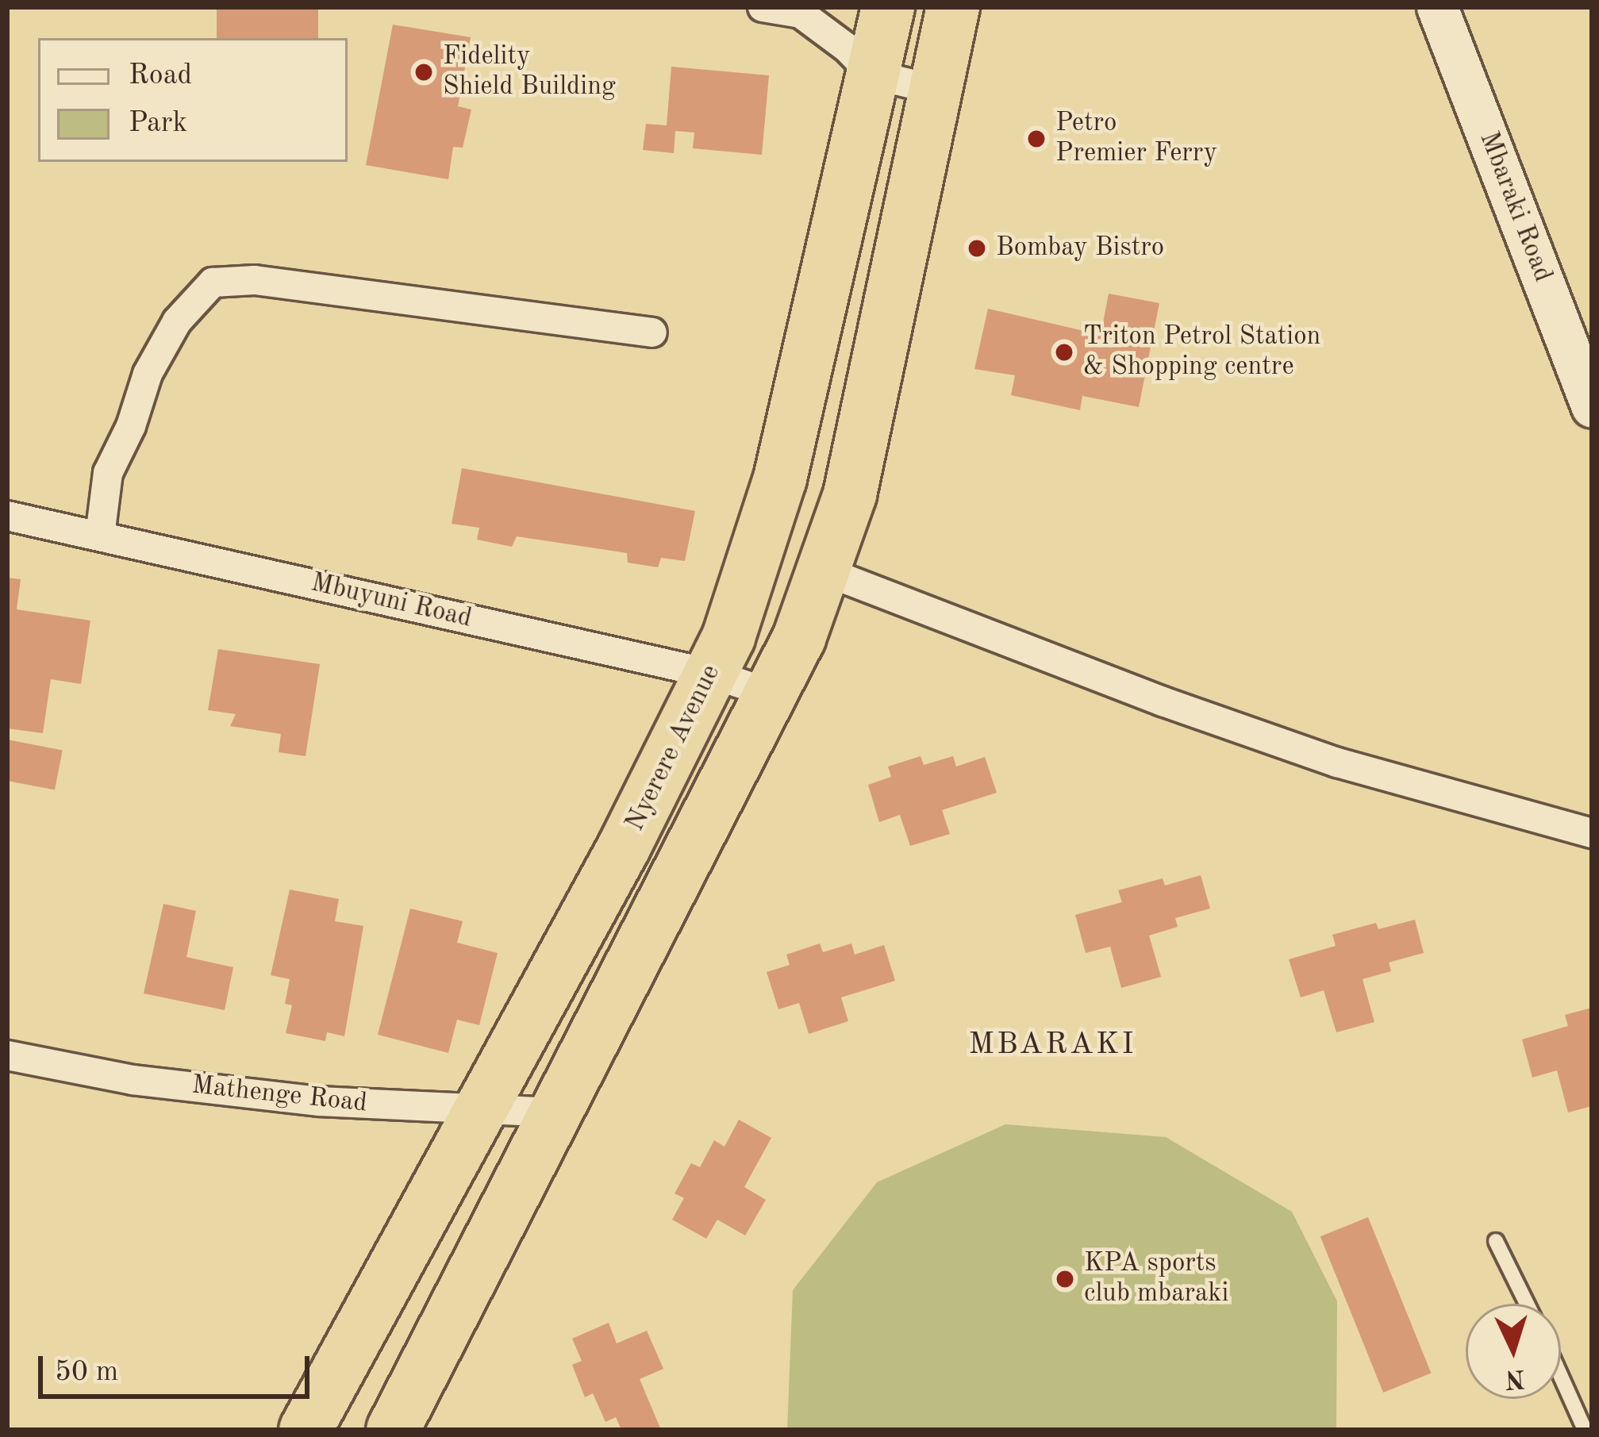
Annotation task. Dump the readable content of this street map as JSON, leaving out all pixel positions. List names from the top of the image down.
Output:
{
  "streets": {
    "highway": ["Nyerere Avenue"],
    "main road": ["Mbaraki Road"],
    "street": ["Mbuyuni Road", "Mathenge Road"]
  },
  "crossings": [
    ["Mbuyuni Road", "Nyerere Avenue"],
    ["Nyerere Avenue", "Mathenge Road"]
  ],
  "districts": ["MBARAKI"],
  "places": [
    "Fidelity Shield Building",
    "Petro Premier Ferry",
    "Bombay Bistro",
    "Triton Petrol Station & Shopping centre",
    "KPA sports club mbaraki"
  ],
  "legend": ["Road", "Park"],
  "scale_bar": "50 m",
  "north": "bottom"
}
